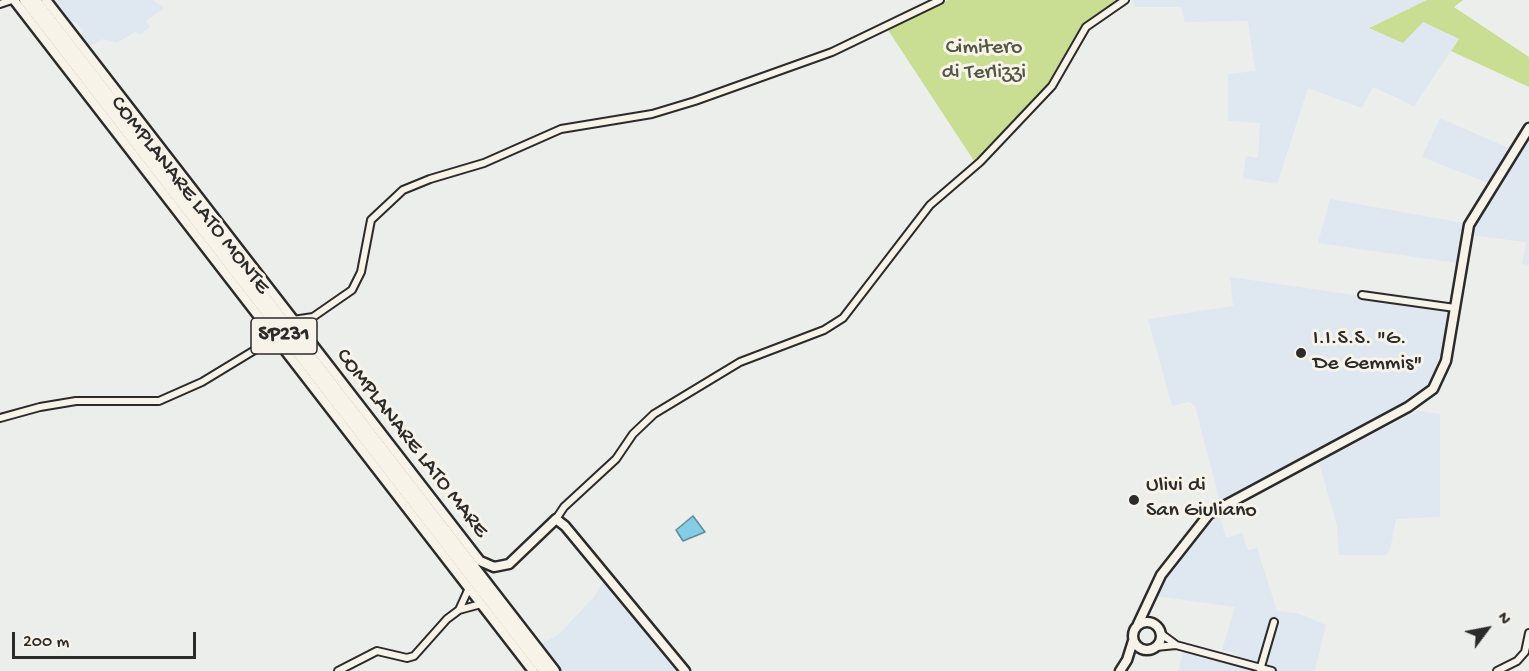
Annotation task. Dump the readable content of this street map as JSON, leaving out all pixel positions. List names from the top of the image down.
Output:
{
  "streets": {
    "highway": ["SP231"],
    "street": ["COMPLANARE LATO MONTE", "COMPLANARE LATO MARE"]
  },
  "parks": ["Cimitero di Terlizzi"],
  "places": ["I.I.S.S. \"G. De Gemmis\"", "Ulivi di San Giuliano"],
  "scale_bar": "200 m",
  "north": "top right"
}
